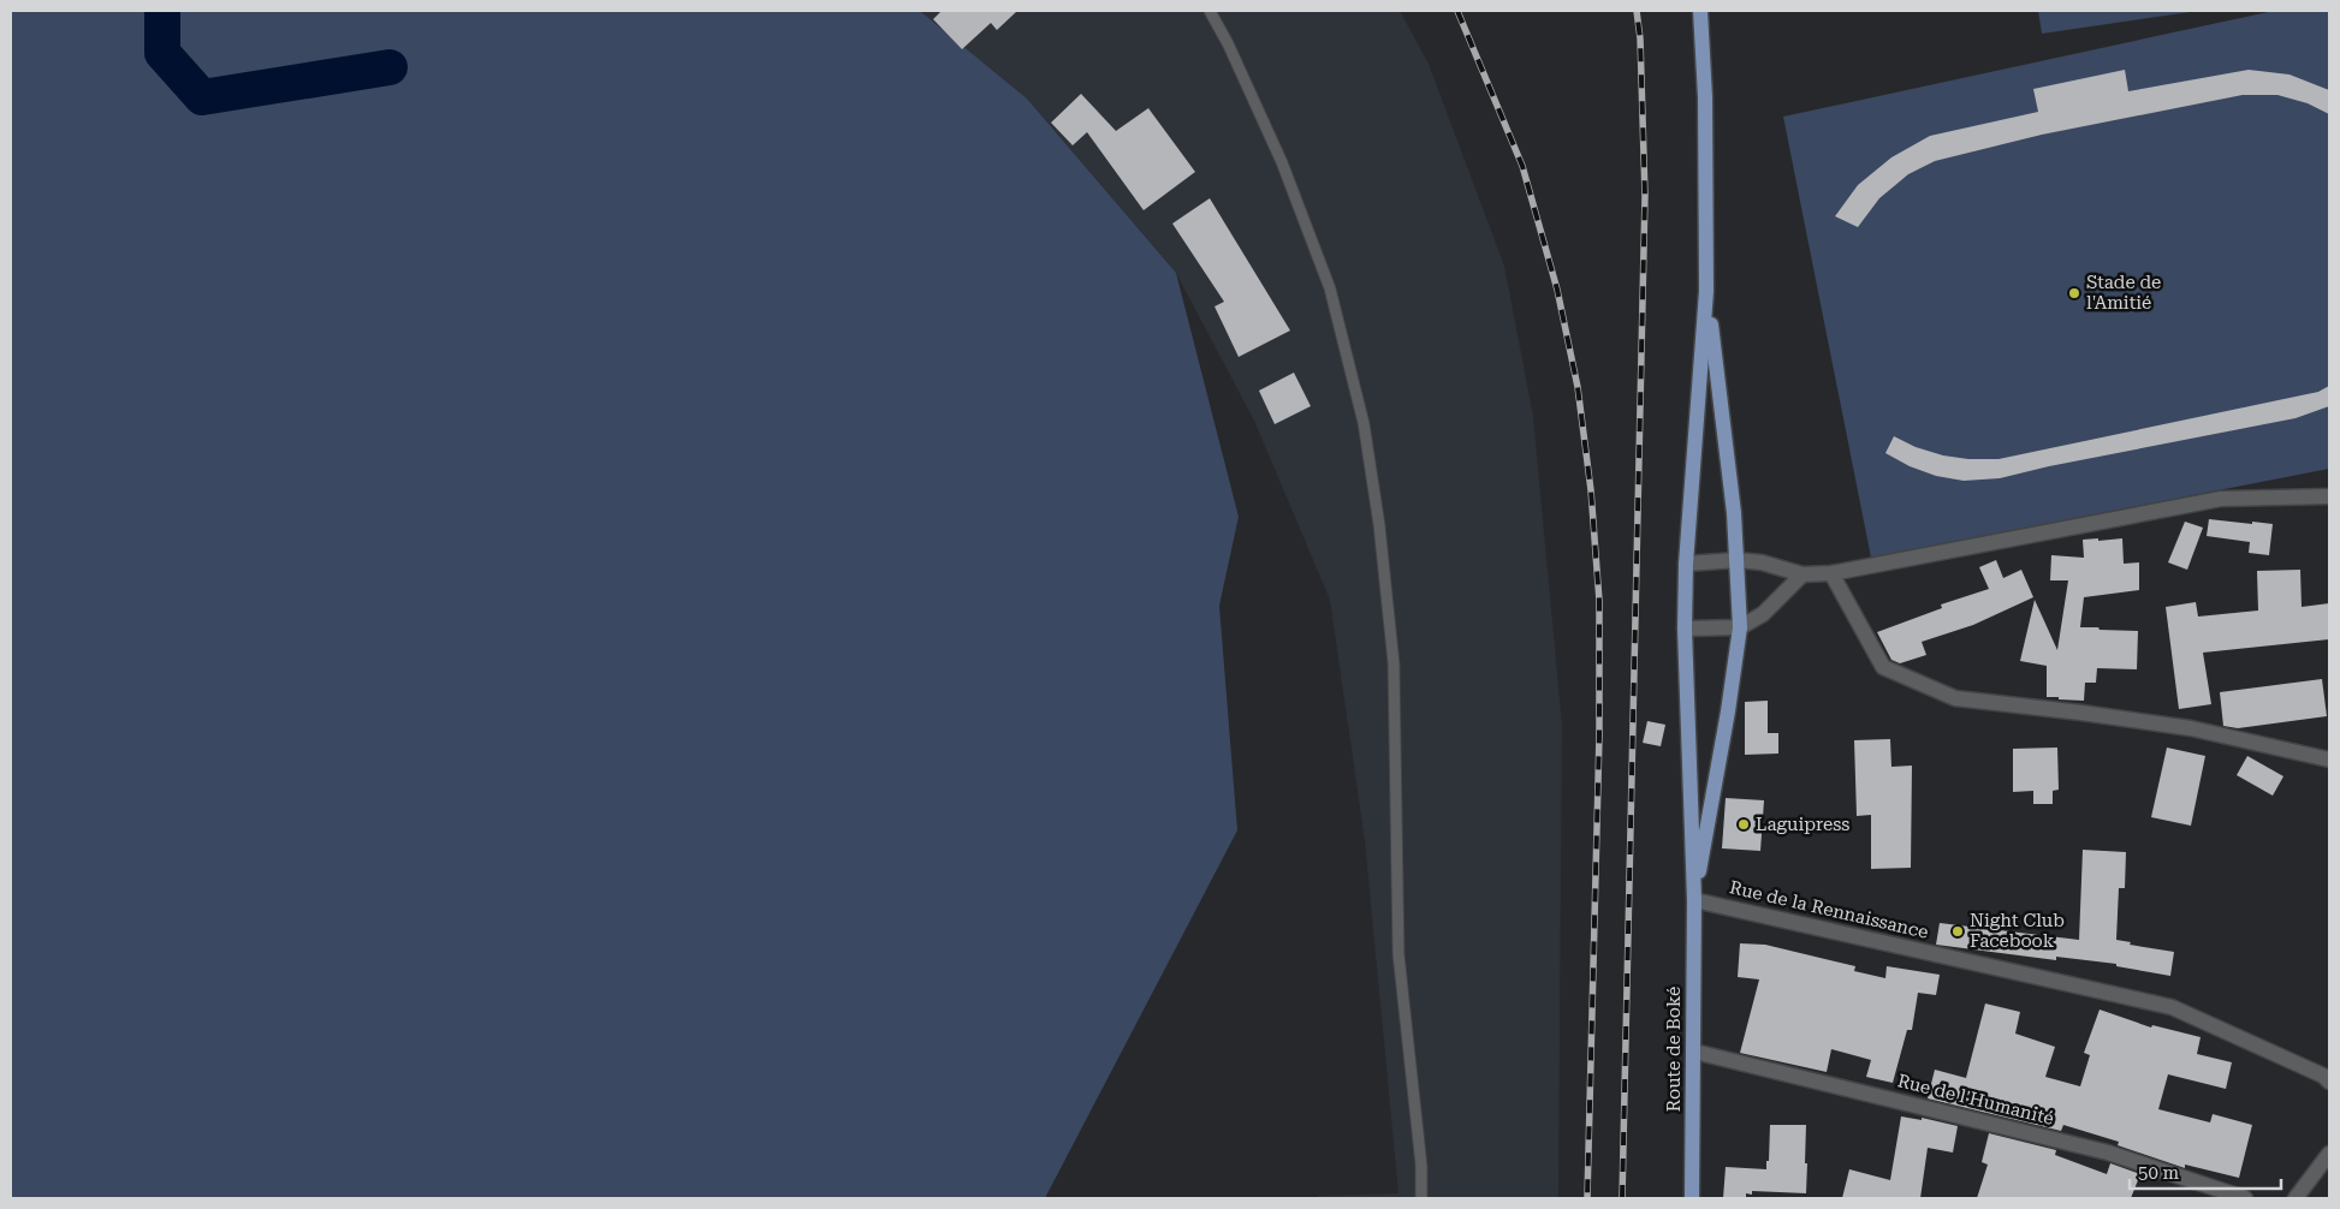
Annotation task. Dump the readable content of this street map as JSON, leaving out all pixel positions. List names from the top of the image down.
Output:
{
  "streets": {
    "main road": ["Route de Boké"],
    "street": ["Rue de la Rennaissance", "Rue de l'Humanité"]
  },
  "crossings": [
    ["Rue de la Rennaissance", "Route de Boké"],
    ["Route de Boké", "Rue de l'Humanité"]
  ],
  "places": ["Stade de l'Amitié", "Laguipress", "Night Club Facebook"],
  "scale_bar": "50 m"
}
